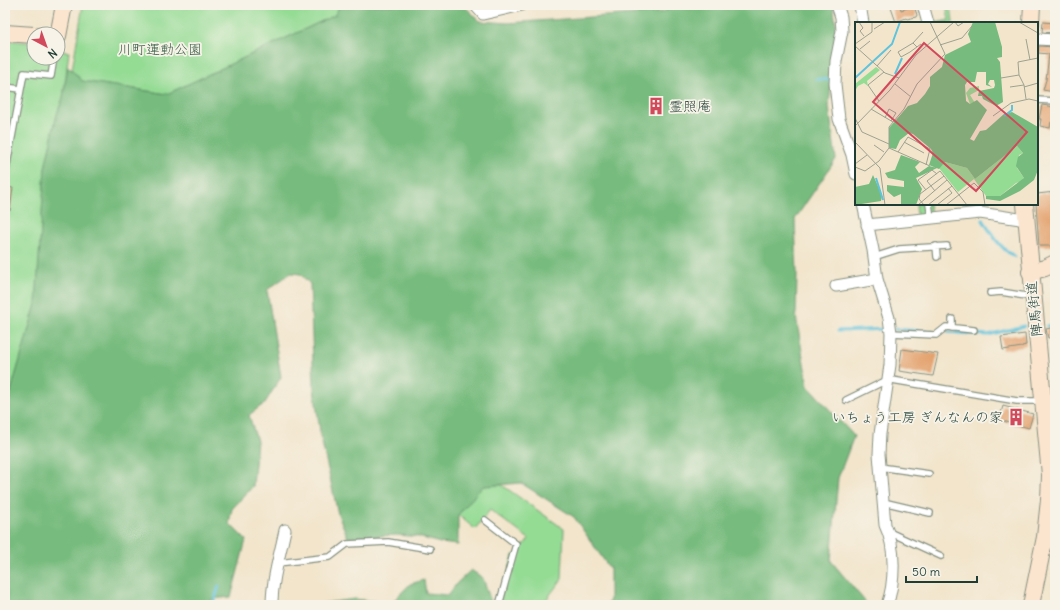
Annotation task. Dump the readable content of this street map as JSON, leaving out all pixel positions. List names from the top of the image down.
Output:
{
  "streets": {
    "main road": ["陣馬街道"]
  },
  "parks": ["川町運動公園"],
  "places": {
    "building": ["霊照庵", "いちょう工房 ぎんなんの家"]
  },
  "scale_bar": "50 m",
  "north": "bottom right"
}
